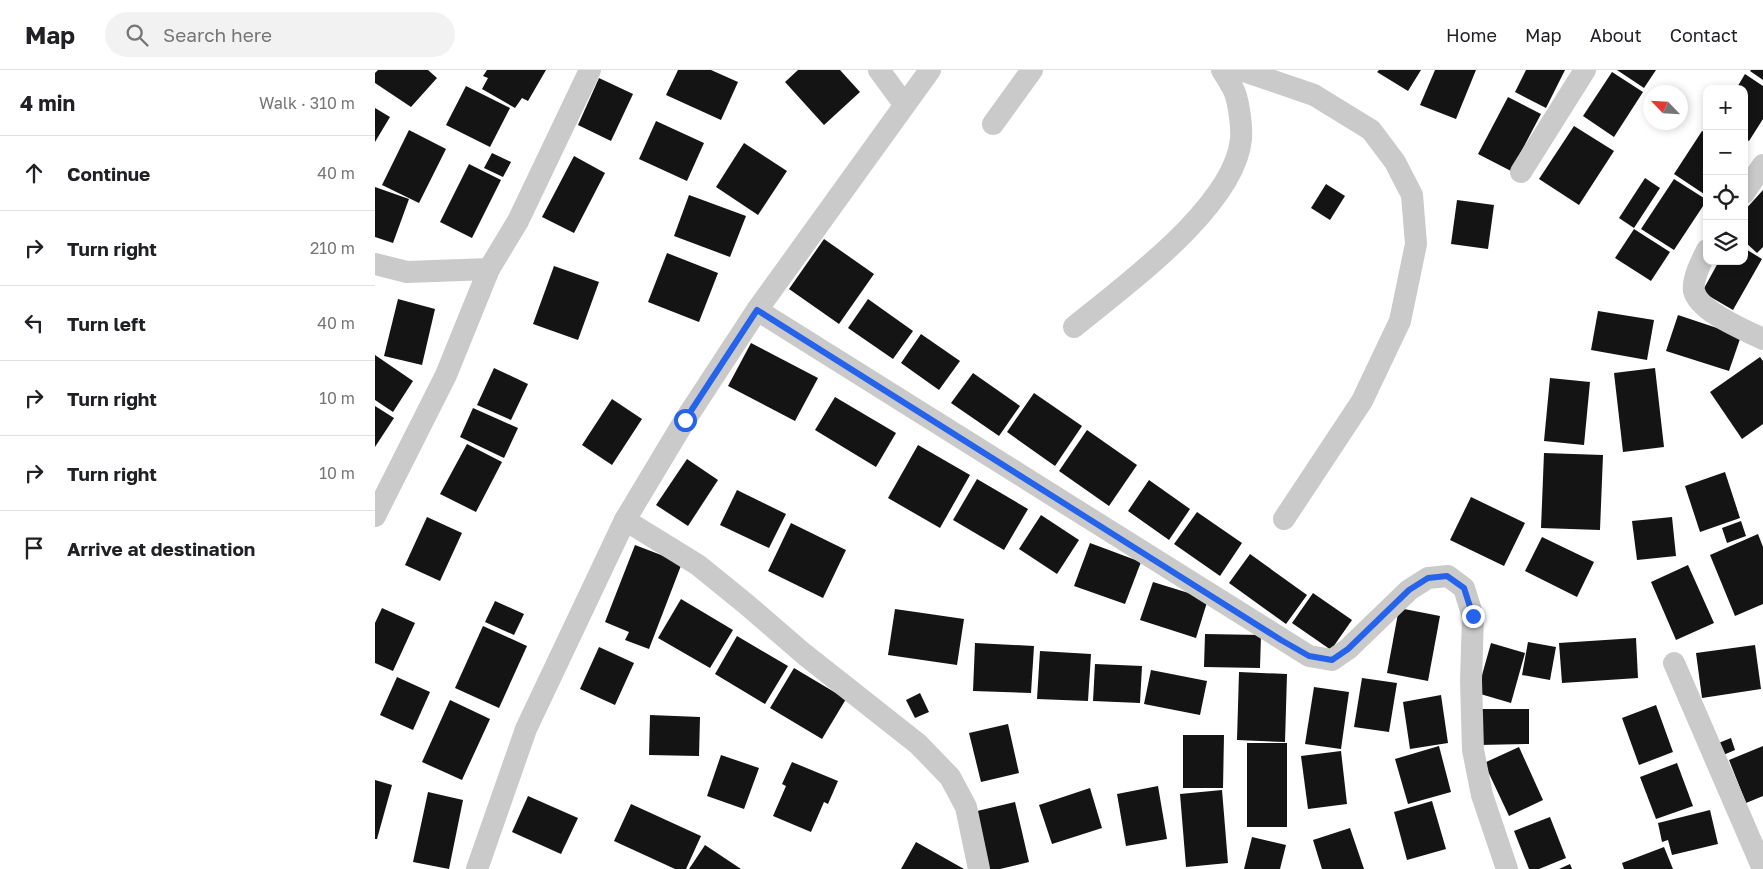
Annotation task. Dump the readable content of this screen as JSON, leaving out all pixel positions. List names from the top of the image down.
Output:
{
  "north": "top left",
  "page": {
    "header": "Map",
    "search": "Search here",
    "nav": [
      "Home",
      "Map",
      "About",
      "Contact"
    ],
    "heading": ["4 min", "Walk · 310 m"],
    "map_buttons": ["+", "−"],
    "list": [
      ["Continue", "40 m"],
      ["Turn right", "210 m"],
      ["Turn left", "40 m"],
      ["Turn right", "10 m"],
      ["Turn right", "10 m"],
      "Arrive at destination"
    ]
  }
}
